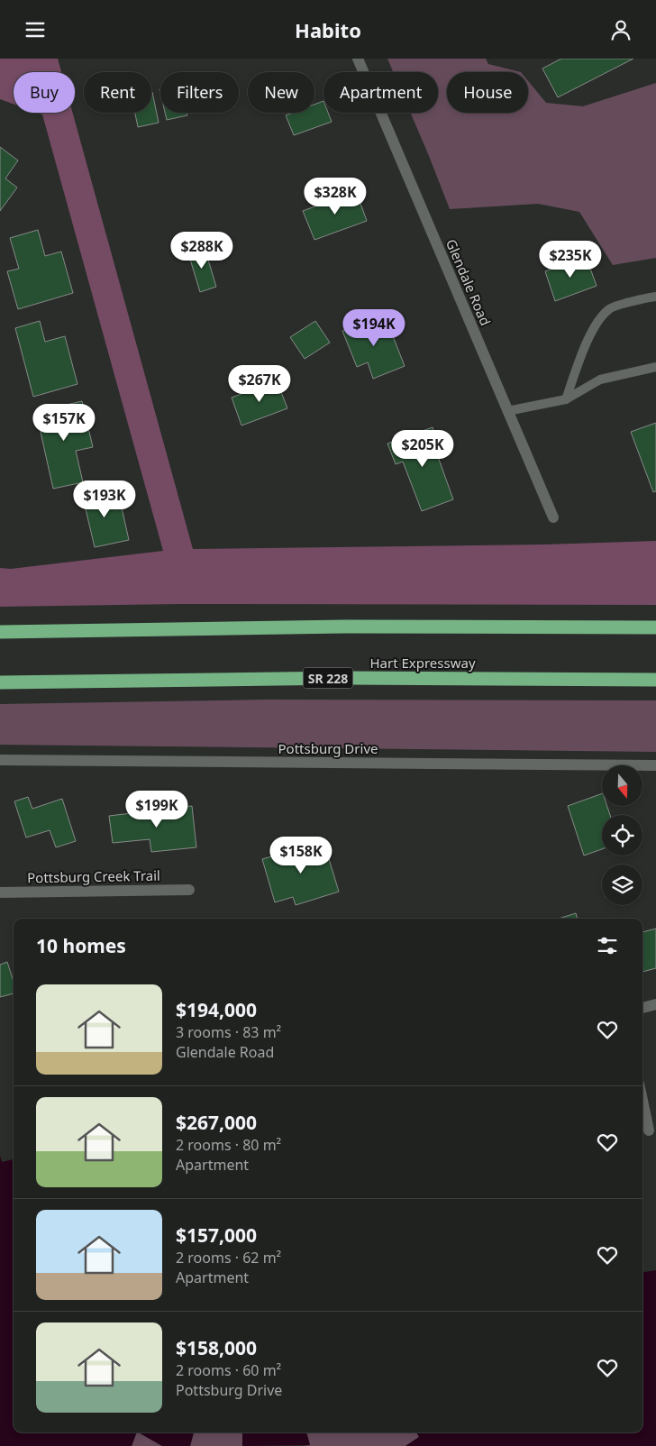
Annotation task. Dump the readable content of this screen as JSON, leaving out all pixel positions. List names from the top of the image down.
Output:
{
  "streets": {
    "highway": ["Hart Expressway", "SR 228"],
    "street": ["Glendale Road", "Pottsburg Drive", "Pottsburg Creek Trail"]
  },
  "north": "bottom",
  "page": {
    "header": "Habito",
    "chip": [
      "Buy",
      "Rent",
      "Filters",
      "New",
      "Apartment",
      "House"
    ],
    "price": [
      "$328K",
      "$288K",
      "$235K",
      "$194K",
      "$267K",
      "$157K",
      "$205K",
      "$193K",
      "$199K",
      "$158K"
    ],
    "heading": "10 homes",
    "list": [
      {
        "name": "$194,000",
        "note": "3 rooms · 83 m² · Glendale Road"
      },
      {
        "name": "$267,000",
        "note": "2 rooms · 80 m² · Apartment"
      },
      {
        "name": "$157,000",
        "note": "2 rooms · 62 m² · Apartment"
      },
      {
        "name": "$158,000",
        "note": "2 rooms · 60 m² · Pottsburg Drive"
      }
    ]
  }
}
